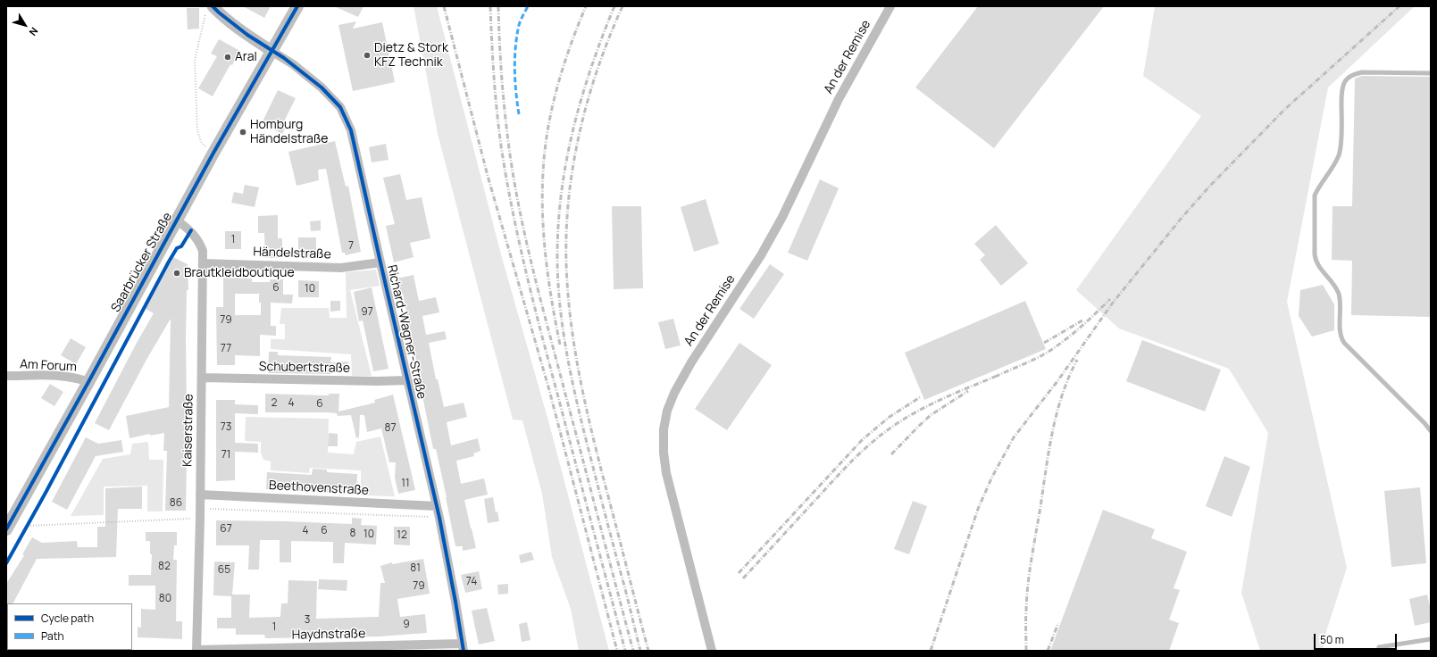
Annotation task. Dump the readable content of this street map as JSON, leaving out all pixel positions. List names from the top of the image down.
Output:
{
  "streets": {
    "main road": ["Saarbrücker Straße"],
    "street": [
      "An der Remise",
      "Händelstraße",
      "Richard-Wagner-Straße",
      "Am Forum",
      "Schubertstraße",
      "Kaiserstraße",
      "Beethovenstraße",
      "Haydnstraße"
    ]
  },
  "crossings": [
    ["Händelstraße", "Richard-Wagner-Straße"],
    ["Händelstraße", "Kaiserstraße"],
    ["Saarbrücker Straße", "Richard-Wagner-Straße"],
    ["Saarbrücker Straße", "Am Forum"],
    ["Saarbrücker Straße", "Kaiserstraße"],
    ["Richard-Wagner-Straße", "Schubertstraße"],
    ["Richard-Wagner-Straße", "Beethovenstraße"],
    ["Richard-Wagner-Straße", "Haydnstraße"],
    ["Schubertstraße", "Kaiserstraße"],
    ["Kaiserstraße", "Beethovenstraße"],
    ["Kaiserstraße", "Haydnstraße"]
  ],
  "places": [
    "Dietz & Stork KFZ Technik",
    "Aral",
    "Homburg Händelstraße",
    "Brautkleidboutique"
  ],
  "house_numbers": [
    "1",
    "7",
    "6",
    "10",
    "97",
    "79",
    "77",
    "2",
    "4",
    "6",
    "73",
    "87",
    "71",
    "11",
    "86",
    "67",
    "4",
    "6",
    "8",
    "10",
    "12",
    "82",
    "81",
    "65",
    "74",
    "79",
    "80",
    "3",
    "9",
    "1"
  ],
  "legend": ["Cycle path", "Path"],
  "scale_bar": "50 m",
  "north": "bottom right"
}
